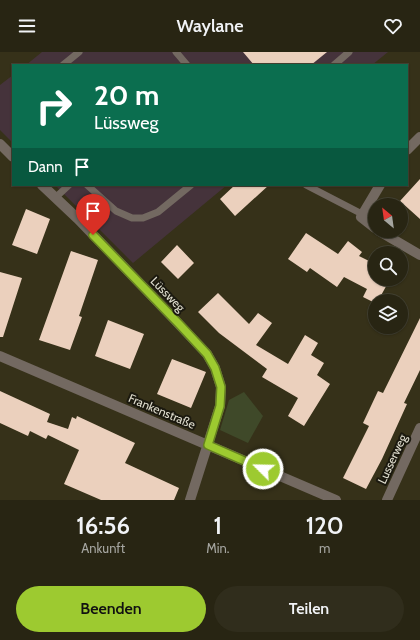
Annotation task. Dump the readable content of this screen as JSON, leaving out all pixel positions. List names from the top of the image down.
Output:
{
  "streets": {
    "street": ["Lüssweg", "Frankenstraße", "Lusserweg"]
  },
  "crossings": [
    ["Lüssweg", "Frankenstraße"]
  ],
  "north": "top left",
  "page": {
    "header": "Waylane",
    "turn": ["20 m", "Lüssweg"],
    "then": "Dann",
    "eta": [
      "16:56",
      "Ankunft",
      "1",
      "Min.",
      "120",
      "m"
    ],
    "buttons": ["Beenden", "Teilen"]
  }
}
